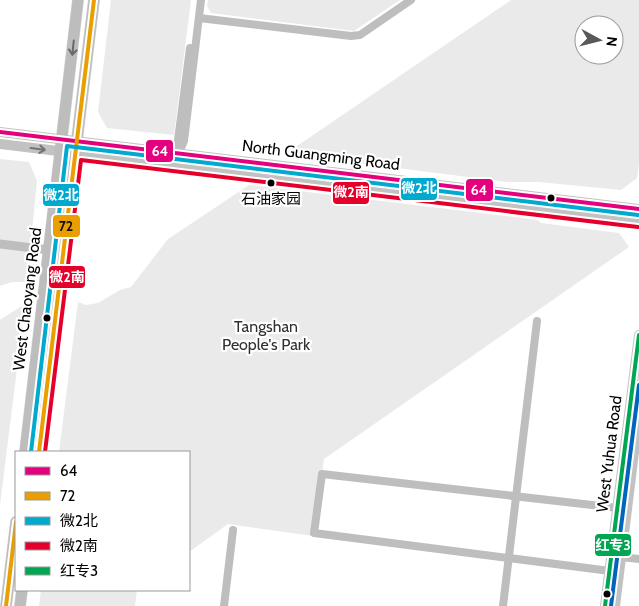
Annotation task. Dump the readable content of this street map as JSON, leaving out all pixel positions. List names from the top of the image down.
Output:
{
  "streets": {
    "main road": ["North Guangming Road", "West Chaoyang Road", "West Yuhua Road"]
  },
  "crossings": [
    ["North Guangming Road", "West Chaoyang Road"]
  ],
  "parks": ["Tangshan People's Park"],
  "places": ["石油家园"],
  "lines": [
    "transit line 72",
    "transit line 64",
    "transit line 微2北",
    "transit line 微2南",
    "transit line 红专3"
  ],
  "legend": [
    "64",
    "72",
    "微2北",
    "微2南",
    "红专3"
  ],
  "north": "right"
}
